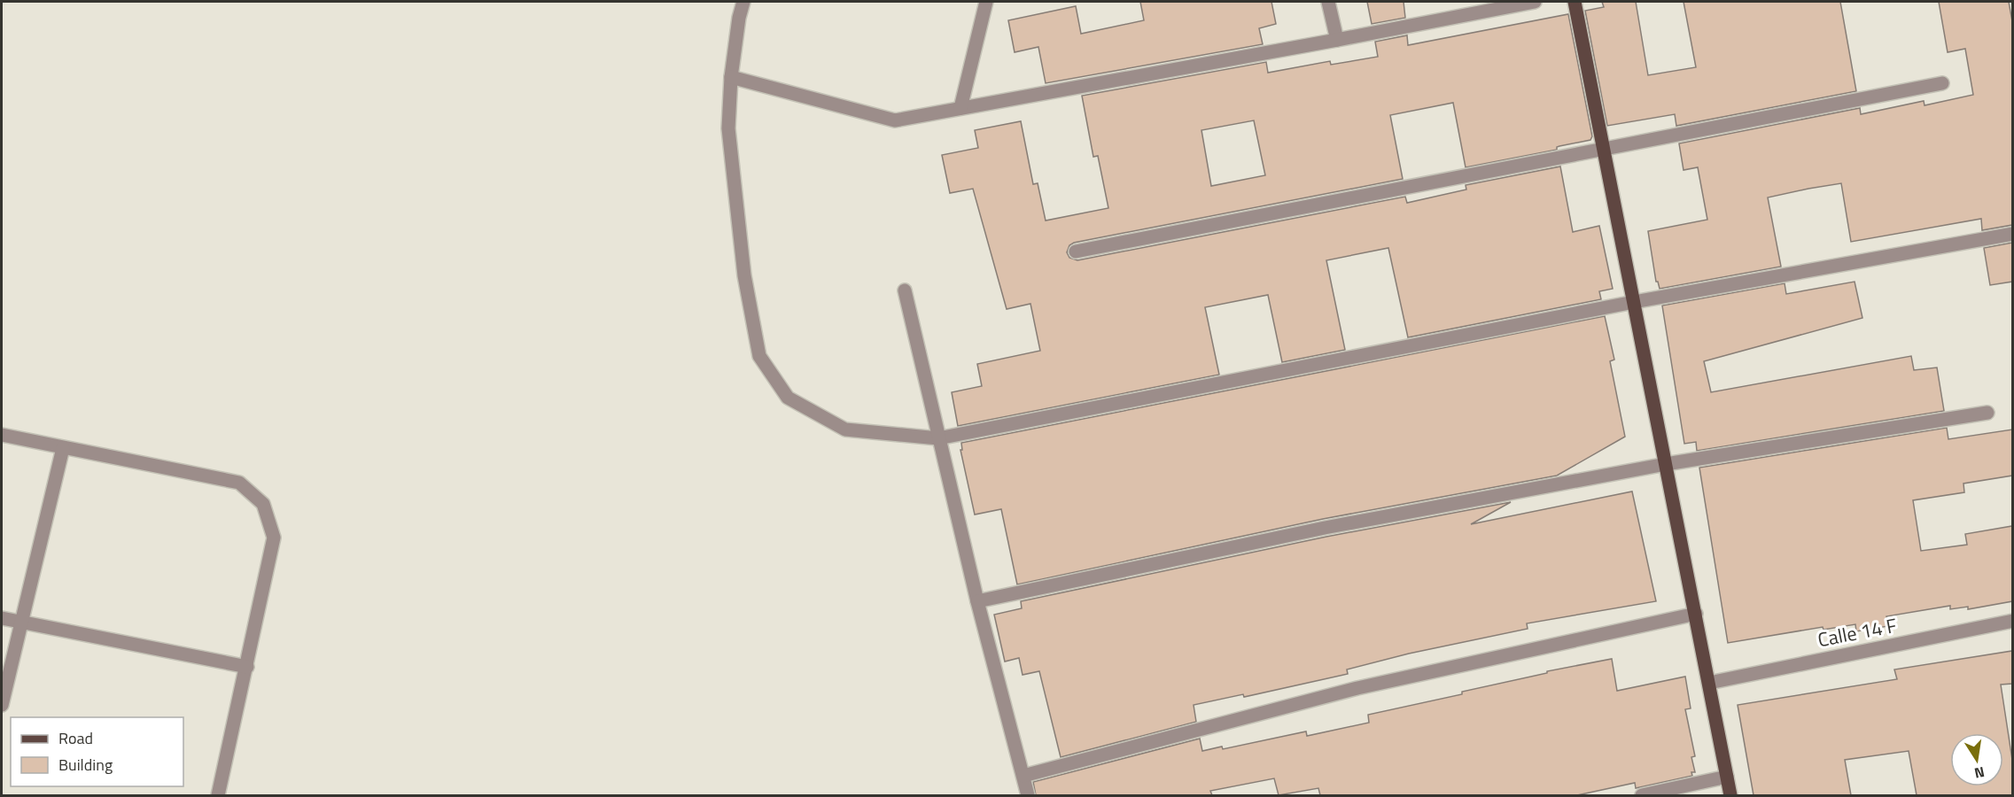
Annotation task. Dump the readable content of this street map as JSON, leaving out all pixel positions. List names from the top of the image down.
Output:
{
  "streets": {
    "street": ["Calle 14 F"]
  },
  "legend": ["Road", "Building"],
  "north": "bottom"
}
